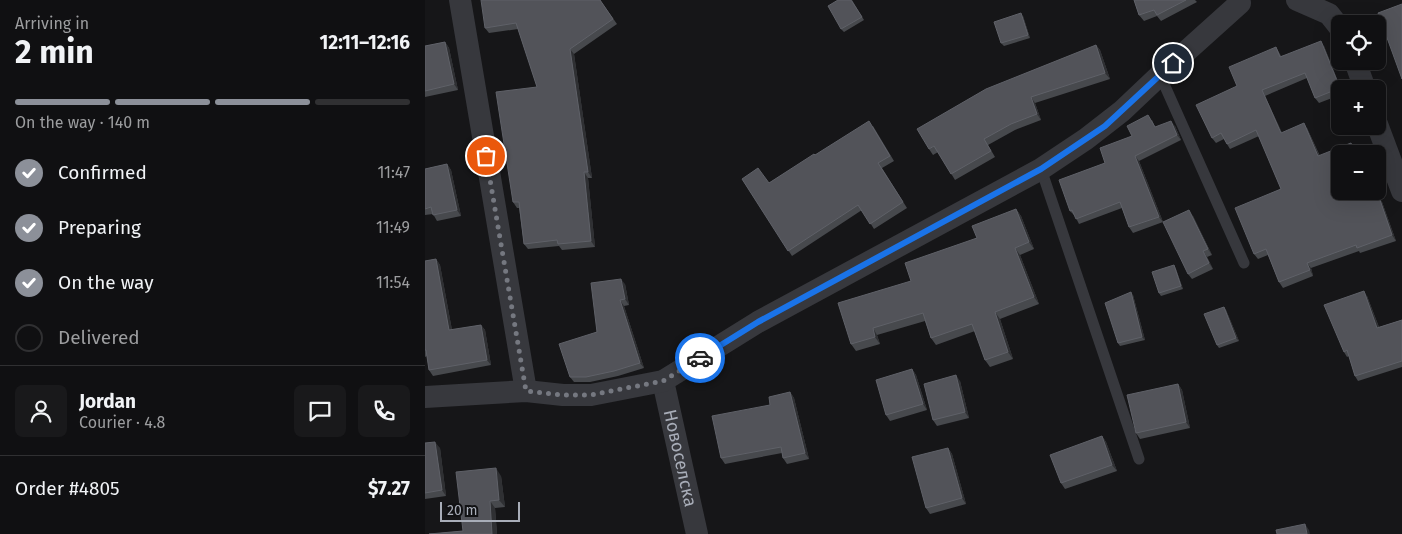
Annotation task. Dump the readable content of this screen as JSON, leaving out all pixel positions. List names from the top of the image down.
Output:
{
  "streets": {
    "street": ["Новоселска"]
  },
  "scale_bar": "20 m",
  "page": {
    "heading": ["2 min", "Arriving in", "12:11–12:16"],
    "panel": [
      "Jordan",
      "Courier · 4.8",
      "Order #4805",
      "$7.27"
    ],
    "map_buttons": ["+", "−"],
    "bar": "On the way · 140 m",
    "list": [
      ["Confirmed", "11:47"],
      ["Preparing", "11:49"],
      ["On the way", "11:54"],
      "Delivered"
    ],
    "scale": "20 m"
  }
}
